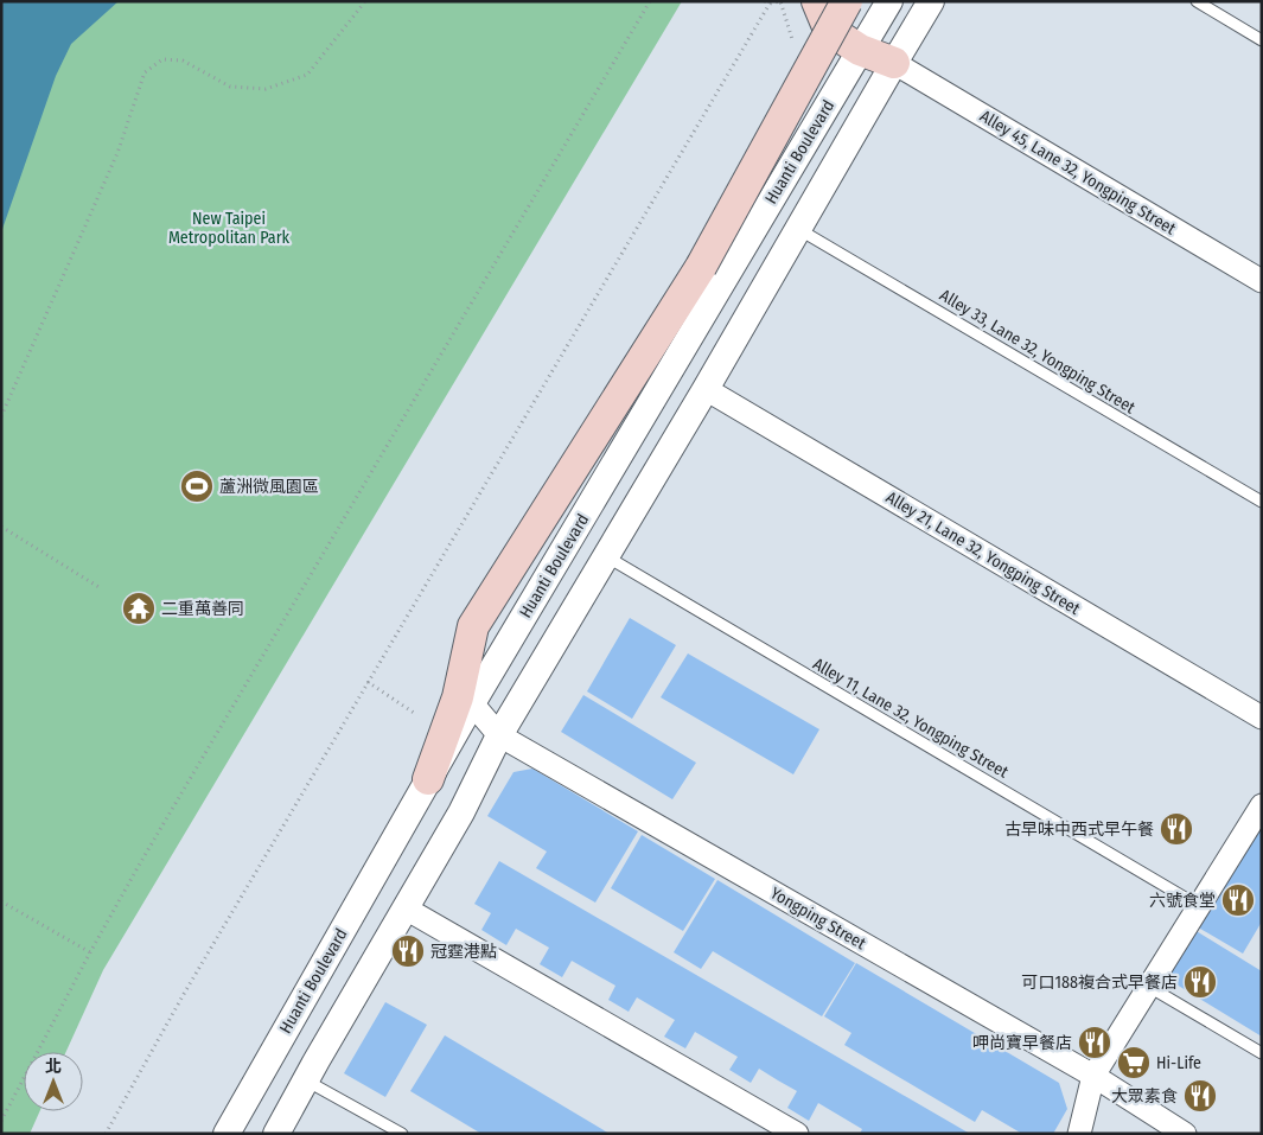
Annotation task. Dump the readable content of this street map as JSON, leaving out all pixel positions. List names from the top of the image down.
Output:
{
  "streets": {
    "street": [
      "Huanti Boulevard",
      "Alley 45, Lane 32, Yongping Street",
      "Alley 21, Lane 32, Yongping Street",
      "Yongping Street"
    ],
    "lane": ["Alley 33, Lane 32, Yongping Street", "Alley 11, Lane 32, Yongping Street"]
  },
  "crossings": [
    ["Huanti Boulevard", "Yongping Street"]
  ],
  "parks": ["New Taipei Metropolitan Park"],
  "places": {
    "sports": ["蘆洲微風園區"],
    "temple": ["二重萬善同"],
    "restaurant": [
      "古早味中西式早午餐",
      "六號食堂",
      "冠霆港點",
      "可口188複合式早餐店",
      "呷尚寶早餐店",
      "大眾素食"
    ],
    "supermarket": ["Hi-Life"]
  },
  "north": "top"
}
